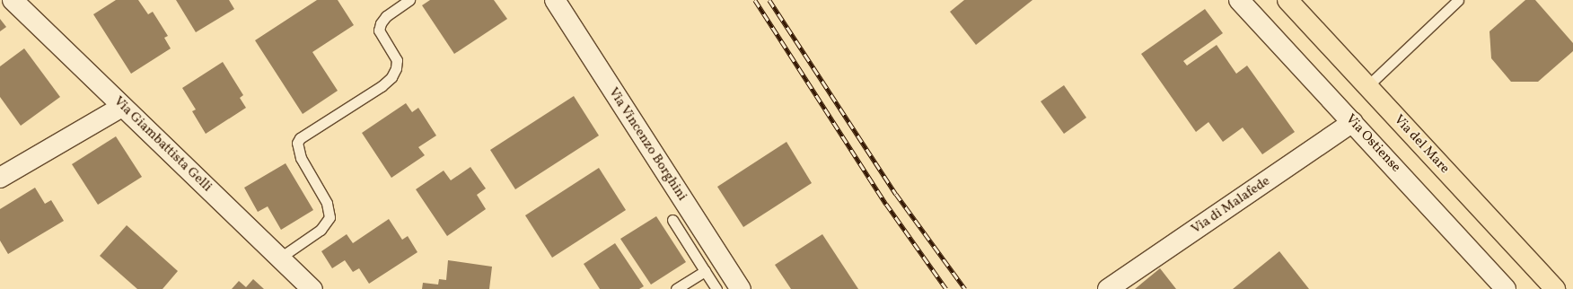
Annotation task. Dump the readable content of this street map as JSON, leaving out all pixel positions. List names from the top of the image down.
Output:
{
  "streets": {
    "main road": ["Via del Mare"],
    "street": [
      "Via Ostiense",
      "Via Giambattista Gelli",
      "Via Vincenzo Borghini",
      "Via di Malafede"
    ]
  },
  "crossings": [
    ["Via Ostiense", "Via di Malafede"]
  ]
}
